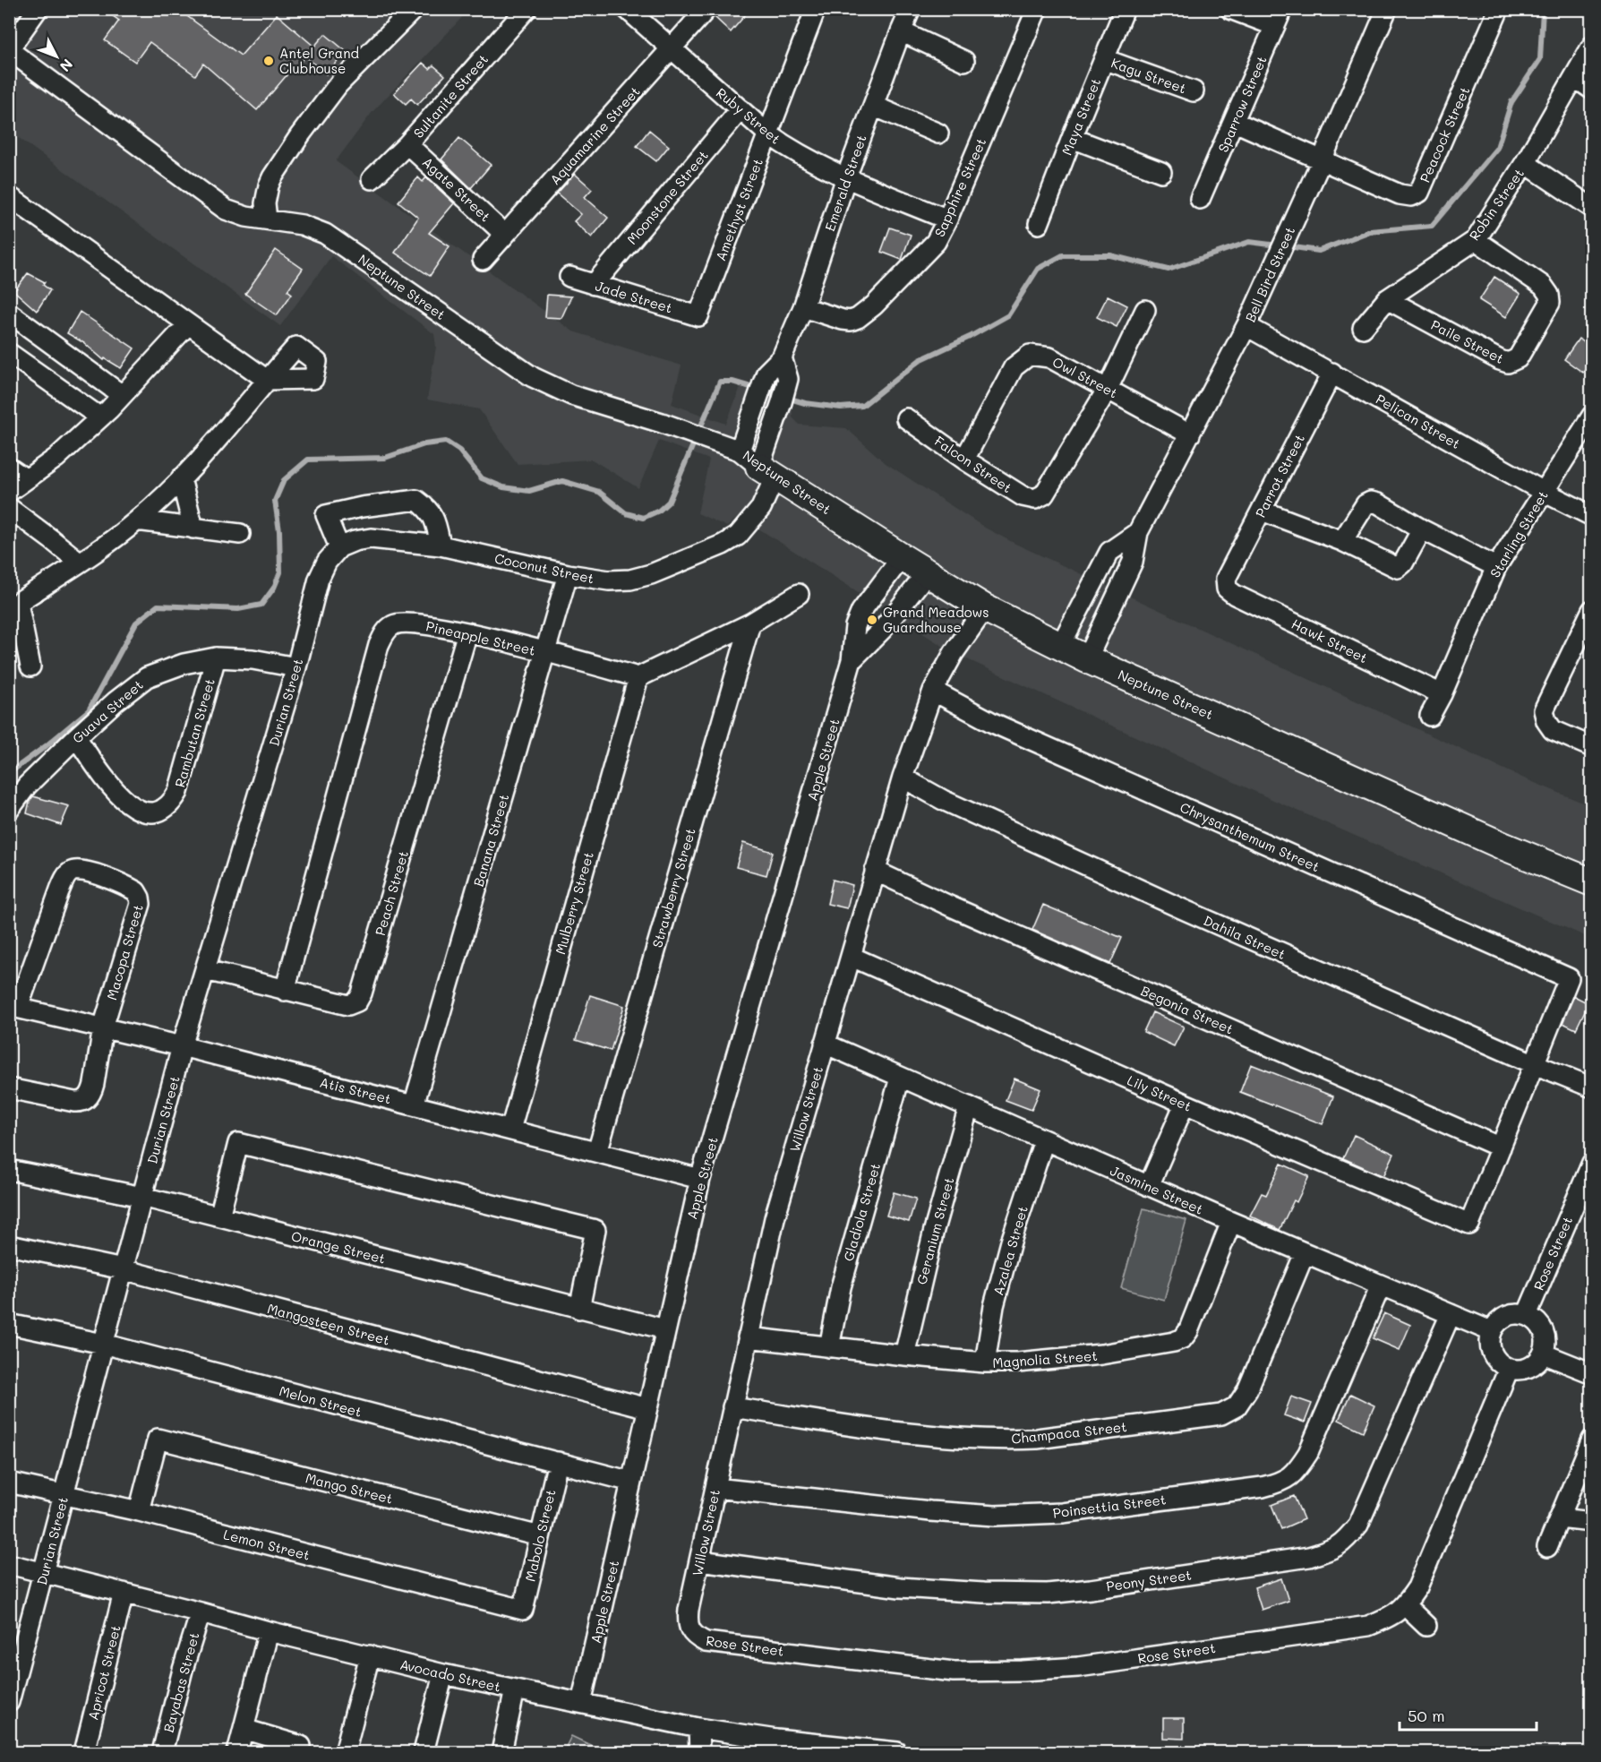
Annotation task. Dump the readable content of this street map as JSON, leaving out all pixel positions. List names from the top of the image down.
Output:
{
  "streets": {
    "street": [
      "Kagu Street",
      "Sultanite Street",
      "Sparrow Street",
      "Ruby Street",
      "Maya Street",
      "Peacock Street",
      "Aquamarine Street",
      "Emerald Street",
      "Sapphire Street",
      "Agate Street",
      "Moonstone Street",
      "Robin Street",
      "Amethyst Street",
      "Bell Bird Street",
      "Neptune Street",
      "Jade Street",
      "Paile Street",
      "Owl Street",
      "Pelican Street",
      "Falcon Street",
      "Parrot Street",
      "Starling Street",
      "Coconut Street",
      "Pineapple Street",
      "Hawk Street",
      "Durian Street",
      "Guava Street",
      "Rambutan Street",
      "Apple Street",
      "Chrysanthemum Street",
      "Banana Street",
      "Strawberry Street",
      "Peach Street",
      "Mulberry Street",
      "Dahila Street",
      "Macopa Street",
      "Begonia Street",
      "Atis Street",
      "Lily Street",
      "Willow Street",
      "Jasmine Street",
      "Gladiola Street",
      "Geranium Street",
      "Orange Street",
      "Azalea Street",
      "Rose Street",
      "Mangosteen Street",
      "Magnolia Street",
      "Melon Street",
      "Champaca Street",
      "Mango Street",
      "Poinsettia Street",
      "Mabolo Street",
      "Lemon Street",
      "Peony Street",
      "Apricot Street",
      "Avocado Street",
      "Bayabas Street"
    ]
  },
  "crossings": [
    ["Kagu Street", "Maya Street"],
    ["Sultanite Street", "Agate Street"],
    ["Sparrow Street", "Peacock Street"],
    ["Ruby Street", "Aquamarine Street"],
    ["Ruby Street", "Emerald Street"],
    ["Ruby Street", "Sapphire Street"],
    ["Ruby Street", "Moonstone Street"],
    ["Ruby Street", "Amethyst Street"],
    ["Peacock Street", "Bell Bird Street"],
    ["Aquamarine Street", "Agate Street"],
    ["Emerald Street", "Sapphire Street"],
    ["Emerald Street", "Neptune Street"],
    ["Emerald Street", "Coconut Street"],
    ["Moonstone Street", "Jade Street"],
    ["Robin Street", "Paile Street"],
    ["Amethyst Street", "Jade Street"],
    ["Bell Bird Street", "Neptune Street"],
    ["Bell Bird Street", "Owl Street"],
    ["Bell Bird Street", "Pelican Street"],
    ["Neptune Street", "Coconut Street"],
    ["Neptune Street", "Apple Street"],
    ["Neptune Street", "Willow Street"],
    ["Owl Street", "Falcon Street"],
    ["Pelican Street", "Parrot Street"],
    ["Pelican Street", "Starling Street"],
    ["Parrot Street", "Hawk Street"],
    ["Starling Street", "Hawk Street"],
    ["Coconut Street", "Durian Street"],
    ["Coconut Street", "Banana Street"],
    ["Pineapple Street", "Banana Street"],
    ["Pineapple Street", "Peach Street"],
    ["Pineapple Street", "Mulberry Street"],
    ["Durian Street", "Guava Street"],
    ["Durian Street", "Peach Street"],
    ["Durian Street", "Atis Street"],
    ["Durian Street", "Orange Street"],
    ["Durian Street", "Mangosteen Street"],
    ["Durian Street", "Melon Street"],
    ["Durian Street", "Lemon Street"],
    ["Durian Street", "Avocado Street"],
    ["Guava Street", "Rambutan Street"],
    ["Apple Street", "Atis Street"],
    ["Apple Street", "Orange Street"],
    ["Apple Street", "Mangosteen Street"],
    ["Apple Street", "Melon Street"],
    ["Apple Street", "Avocado Street"],
    ["Chrysanthemum Street", "Dahila Street"],
    ["Chrysanthemum Street", "Willow Street"],
    ["Banana Street", "Atis Street"],
    ["Strawberry Street", "Atis Street"],
    ["Mulberry Street", "Atis Street"],
    ["Dahila Street", "Willow Street"],
    ["Macopa Street", "Atis Street"],
    ["Begonia Street", "Lily Street"],
    ["Begonia Street", "Willow Street"],
    ["Lily Street", "Willow Street"],
    ["Willow Street", "Jasmine Street"],
    ["Willow Street", "Rose Street"],
    ["Willow Street", "Magnolia Street"],
    ["Willow Street", "Champaca Street"],
    ["Willow Street", "Poinsettia Street"],
    ["Willow Street", "Peony Street"],
    ["Jasmine Street", "Gladiola Street"],
    ["Jasmine Street", "Geranium Street"],
    ["Jasmine Street", "Azalea Street"],
    ["Jasmine Street", "Rose Street"],
    ["Jasmine Street", "Magnolia Street"],
    ["Jasmine Street", "Champaca Street"],
    ["Jasmine Street", "Poinsettia Street"],
    ["Jasmine Street", "Peony Street"],
    ["Gladiola Street", "Magnolia Street"],
    ["Geranium Street", "Magnolia Street"],
    ["Azalea Street", "Magnolia Street"],
    ["Melon Street", "Mabolo Street"],
    ["Mango Street", "Mabolo Street"],
    ["Mango Street", "Lemon Street"],
    ["Mabolo Street", "Lemon Street"],
    ["Apricot Street", "Avocado Street"],
    ["Avocado Street", "Bayabas Street"]
  ],
  "places": ["Antel Grand Clubhouse", "Grand Meadows Guardhouse"],
  "scale_bar": "50 m",
  "north": "bottom right"
}
